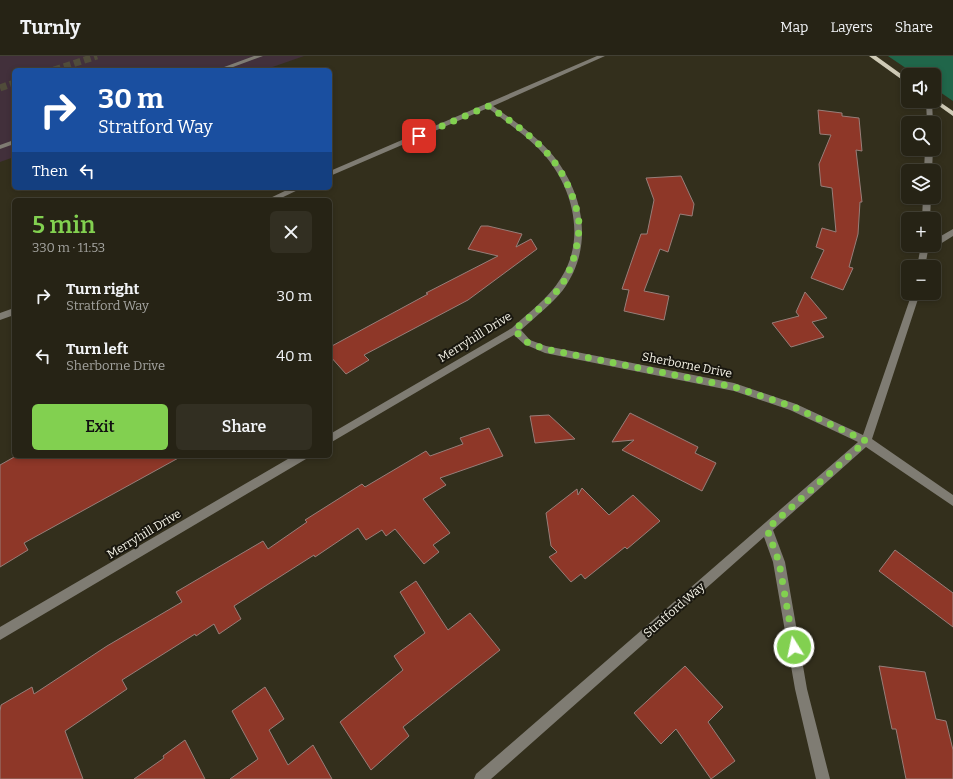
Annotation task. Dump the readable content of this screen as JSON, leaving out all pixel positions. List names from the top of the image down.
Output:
{
  "streets": {
    "street": ["Merryhill Drive", "Sherborne Drive", "Stratford Way"]
  },
  "crossings": [
    ["Merryhill Drive", "Sherborne Drive"],
    ["Sherborne Drive", "Stratford Way"]
  ],
  "page": {
    "header": "Turnly",
    "nav": ["Map", "Layers", "Share"],
    "map_buttons": ["+", "−"],
    "turn": ["30 m", "Stratford Way"],
    "then": "Then",
    "heading": ["5 min", "330 m · 11:53"],
    "list": [
      {
        "name": "Turn right",
        "note": "Stratford Way",
        "value": "30 m"
      },
      {
        "name": "Turn left",
        "note": "Sherborne Drive",
        "value": "40 m"
      }
    ],
    "buttons": ["Exit", "Share"]
  }
}
